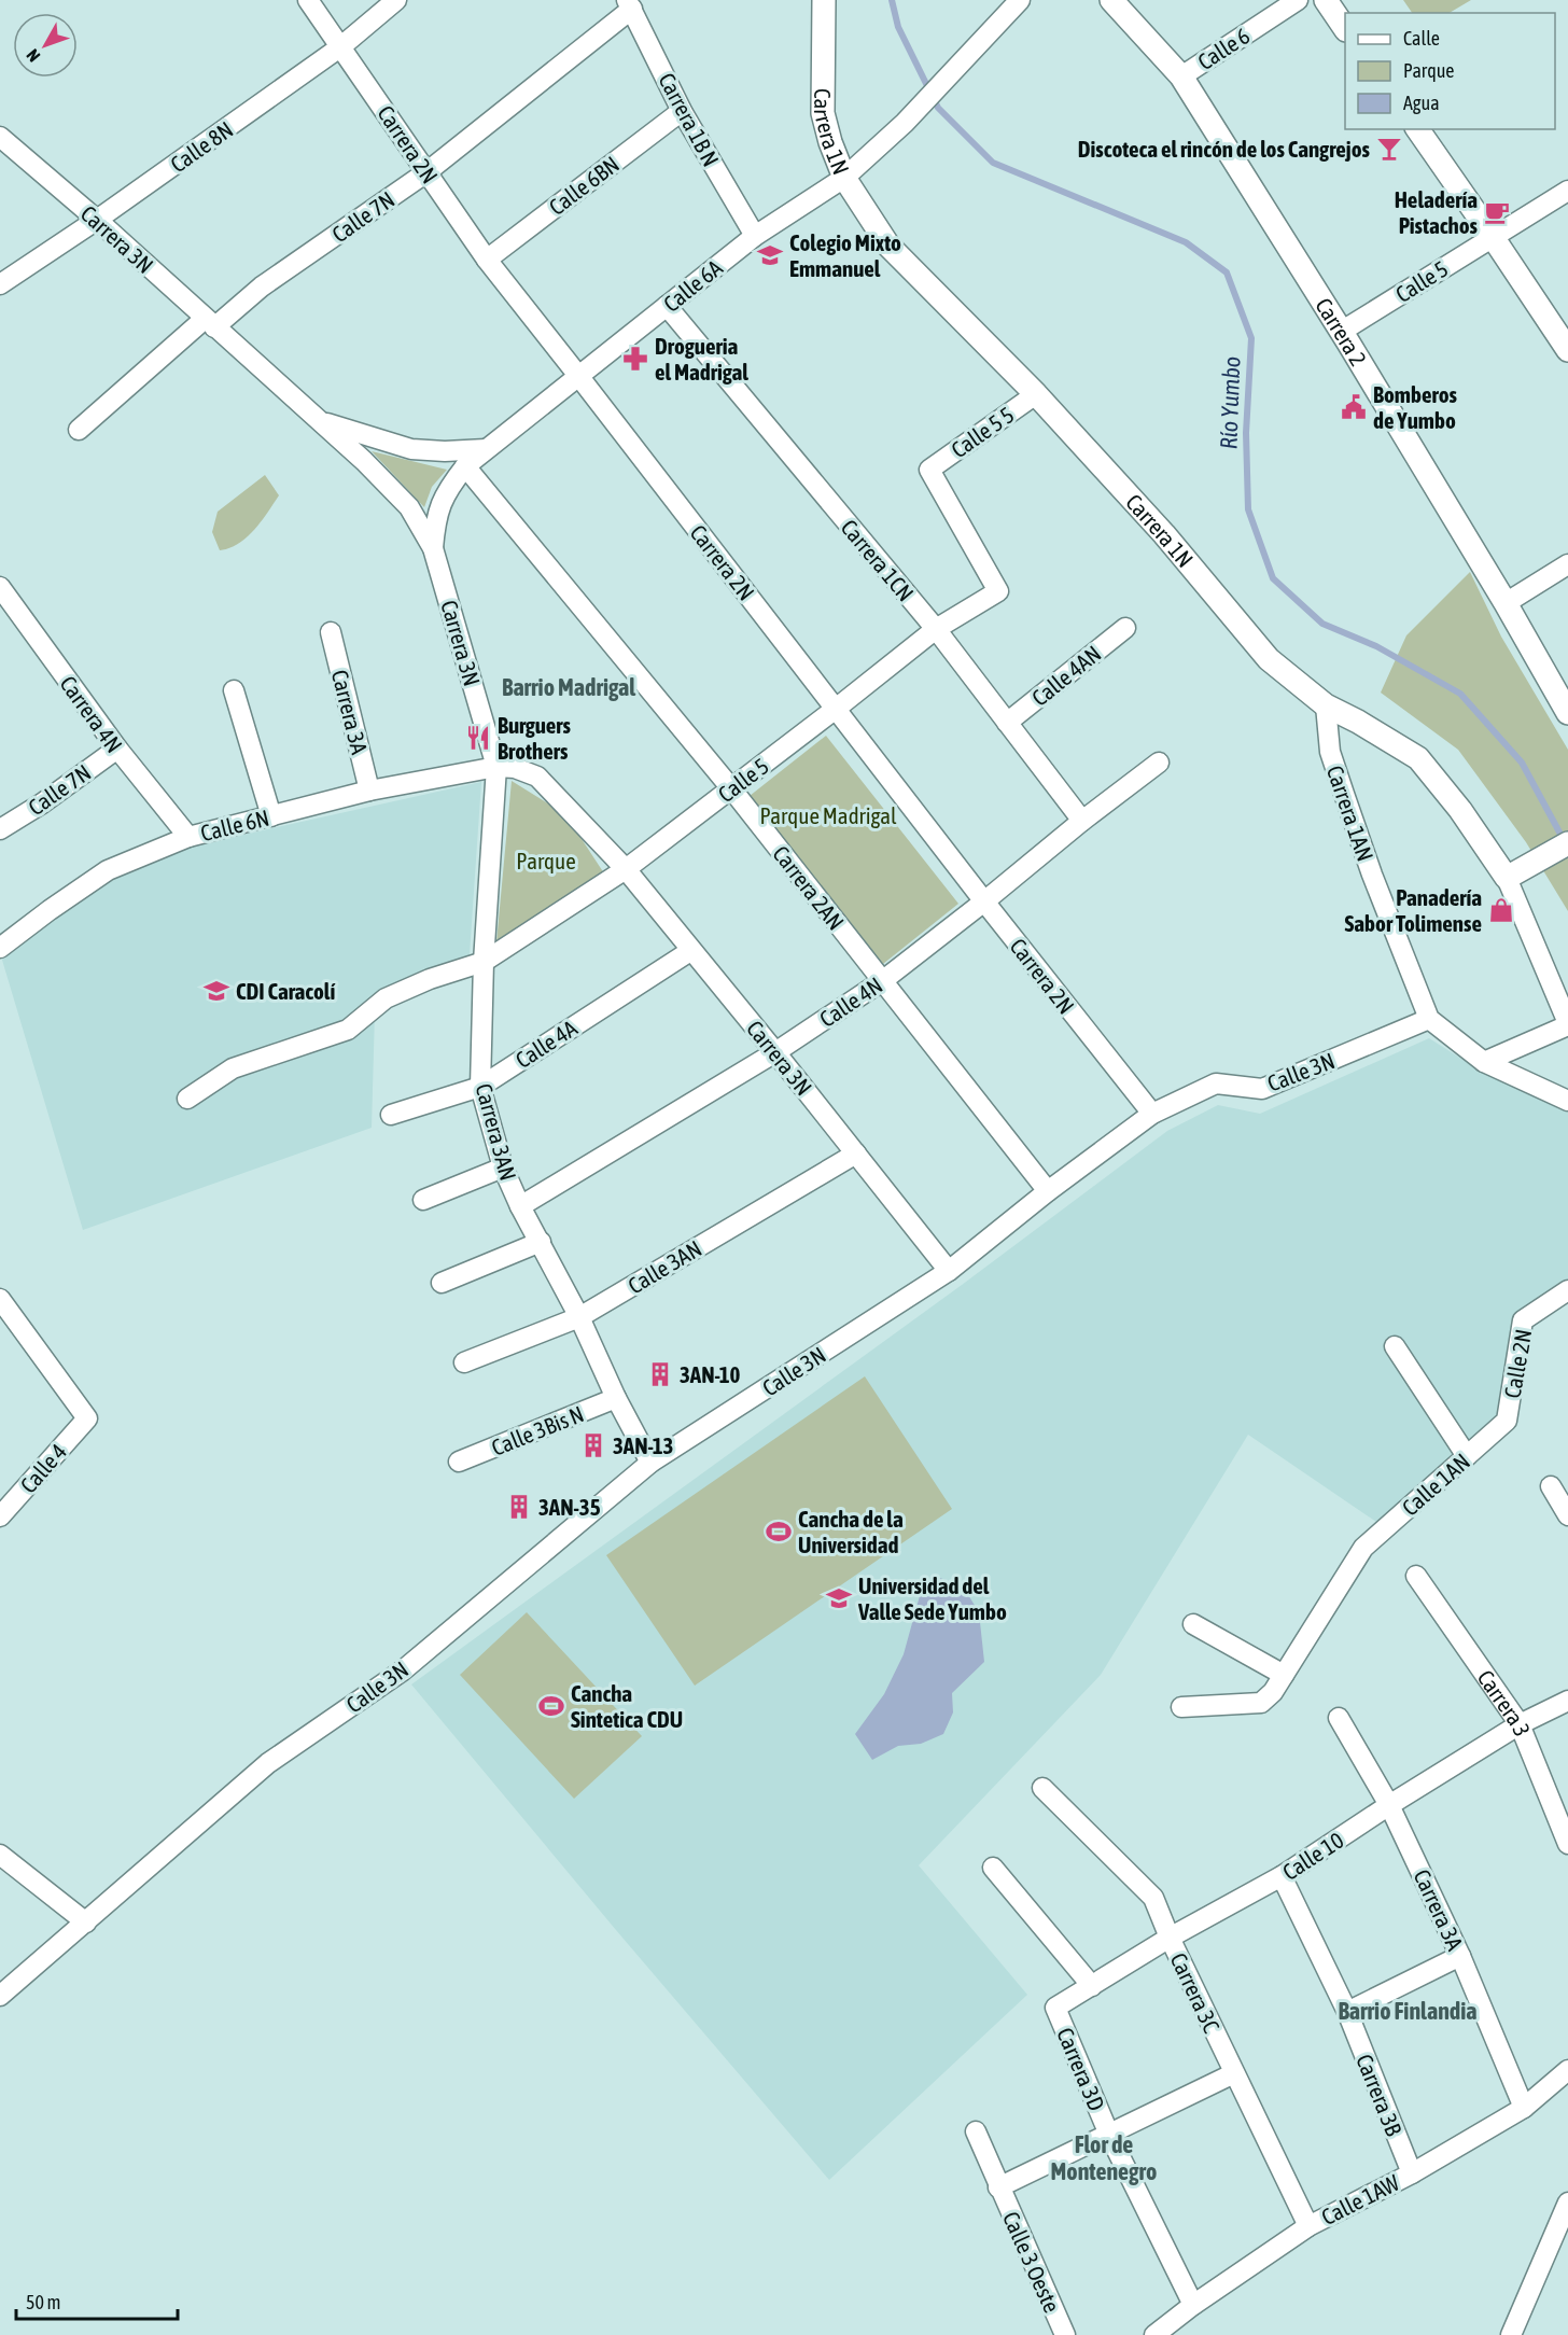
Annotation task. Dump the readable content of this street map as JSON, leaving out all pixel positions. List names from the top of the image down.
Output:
{
  "streets": {
    "street": [
      "Calle 6",
      "Carrera 1B N",
      "Carrera 1N",
      "Carrera 2N",
      "Calle 8N",
      "Calle 6BN",
      "Calle 7N",
      "Carrera 3N",
      "Calle 5",
      "Calle 6A",
      "Carrera 2",
      "Calle 5 5",
      "Carrera 1CN",
      "Calle 4AN",
      "Carrera 3A",
      "Carrera 4N",
      "Carrera 1AN",
      "Calle 6N",
      "Carrera 2AN",
      "Calle 4N",
      "Calle 4A",
      "Calle 3N",
      "Carrera 3AN",
      "Calle 3AN",
      "Calle 2N",
      "Calle 3Bis N",
      "Calle 4",
      "Calle 1AN",
      "Carrera 3",
      "Calle 10",
      "Carrera 3C",
      "Carrera 3D",
      "Carrera 3B",
      "Calle 1AW",
      "Calle 3 Oeste"
    ]
  },
  "crossings": [
    ["Calle 6", "Carrera 2"],
    ["Carrera 1B N", "Calle 6BN"],
    ["Carrera 1B N", "Calle 7N"],
    ["Carrera 1B N", "Calle 6A"],
    ["Carrera 1N", "Calle 6A"],
    ["Carrera 1N", "Calle 5 5"],
    ["Carrera 1N", "Carrera 1AN"],
    ["Carrera 2N", "Calle 8N"],
    ["Carrera 2N", "Calle 6BN"],
    ["Carrera 2N", "Calle 7N"],
    ["Carrera 2N", "Calle 5"],
    ["Carrera 2N", "Calle 6A"],
    ["Carrera 2N", "Calle 4N"],
    ["Carrera 2N", "Calle 3N"],
    ["Calle 8N", "Carrera 3N"],
    ["Calle 7N", "Carrera 3N"],
    ["Calle 7N", "Carrera 4N"],
    ["Carrera 3N", "Calle 5"],
    ["Carrera 3N", "Calle 6A"],
    ["Carrera 3N", "Calle 6N"],
    ["Carrera 3N", "Calle 4N"],
    ["Carrera 3N", "Calle 4A"],
    ["Carrera 3N", "Calle 3N"],
    ["Carrera 3N", "Carrera 3AN"],
    ["Carrera 3N", "Calle 3AN"],
    ["Calle 5", "Carrera 2"],
    ["Calle 5", "Calle 5 5"],
    ["Calle 5", "Carrera 1CN"],
    ["Calle 5", "Carrera 2AN"],
    ["Calle 5", "Carrera 3AN"],
    ["Calle 6A", "Carrera 1CN"],
    ["Calle 6A", "Carrera 2AN"],
    ["Carrera 1CN", "Calle 4AN"],
    ["Carrera 1CN", "Calle 4N"],
    ["Carrera 3A", "Calle 6N"],
    ["Carrera 3A", "Calle 10"],
    ["Carrera 3A", "Calle 1AW"],
    ["Carrera 4N", "Calle 6N"],
    ["Carrera 1AN", "Calle 3N"],
    ["Calle 6N", "Carrera 3AN"],
    ["Carrera 2AN", "Calle 4N"],
    ["Carrera 2AN", "Calle 3N"],
    ["Calle 4N", "Carrera 3AN"],
    ["Calle 4A", "Carrera 3AN"],
    ["Calle 3N", "Carrera 3AN"],
    ["Carrera 3AN", "Calle 3AN"],
    ["Carrera 3AN", "Calle 3Bis N"],
    ["Calle 2N", "Calle 1AN"],
    ["Carrera 3", "Calle 10"],
    ["Calle 10", "Carrera 3C"],
    ["Calle 10", "Carrera 3D"],
    ["Calle 10", "Carrera 3B"],
    ["Carrera 3C", "Calle 1AW"],
    ["Carrera 3D", "Calle 1AW"],
    ["Carrera 3B", "Calle 1AW"]
  ],
  "districts": ["Barrio Madrigal", "Barrio Finlandia", "Flor de Montenegro"],
  "water": ["Río Yumbo"],
  "parks": ["Parque Madrigal", "Parque"],
  "places": {
    "bar": ["Discoteca el rincón de los Cangrejos"],
    "cafe": ["Heladería Pistachos"],
    "school or university": ["Colegio Mixto Emmanuel", "CDI Caracolí", "Universidad del Valle Sede Yumbo"],
    "pharmacy": ["Drogueria el Madrigal"],
    "public building": ["Bomberos de Yumbo"],
    "restaurant": ["Burguers Brothers"],
    "shop": ["Panadería Sabor Tolimense"],
    "building": ["3AN-10", "3AN-13", "3AN-35"],
    "sports": ["Cancha de la Universidad", "Cancha Sintetica CDU"]
  },
  "legend": ["Calle", "Parque", "Agua"],
  "scale_bar": "50 m",
  "north": "bottom left"
}
